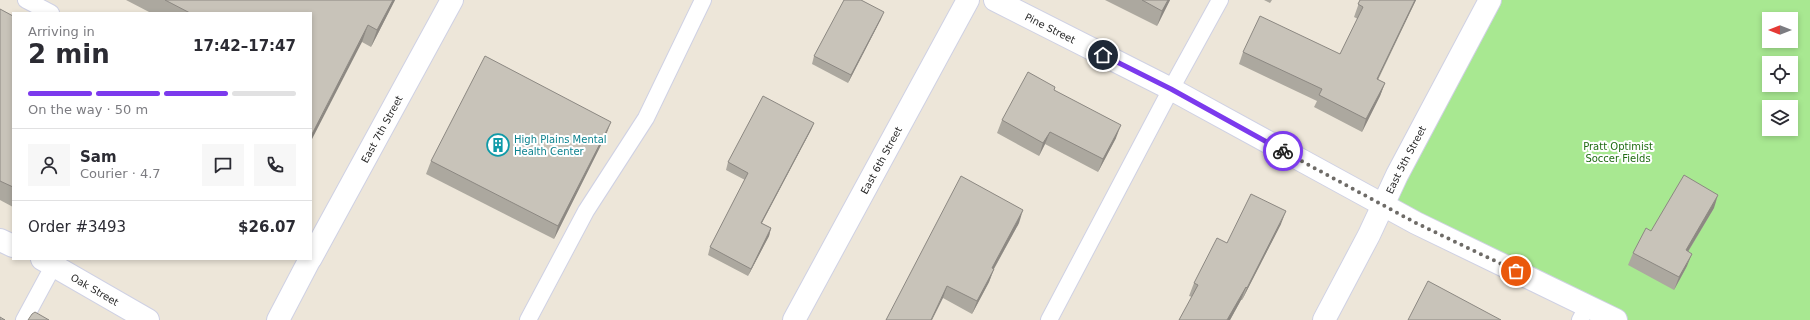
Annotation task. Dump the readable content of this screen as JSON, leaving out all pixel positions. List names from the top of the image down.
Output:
{
  "streets": {
    "street": [
      "Pine Street",
      "East 7th Street",
      "East 5th Street",
      "East 6th Street",
      "Oak Street"
    ]
  },
  "crossings": [
    ["Pine Street", "East 5th Street"]
  ],
  "parks": ["Pratt Optimist Soccer Fields"],
  "places": {
    "building": ["High Plains Mental Health Center"]
  },
  "north": "left",
  "page": {
    "heading": ["2 min", "Arriving in", "17:42–17:47"],
    "panel": [
      "Sam",
      "Courier · 4.7",
      "Order #3493",
      "$26.07"
    ],
    "bar": "On the way · 50 m"
  }
}
